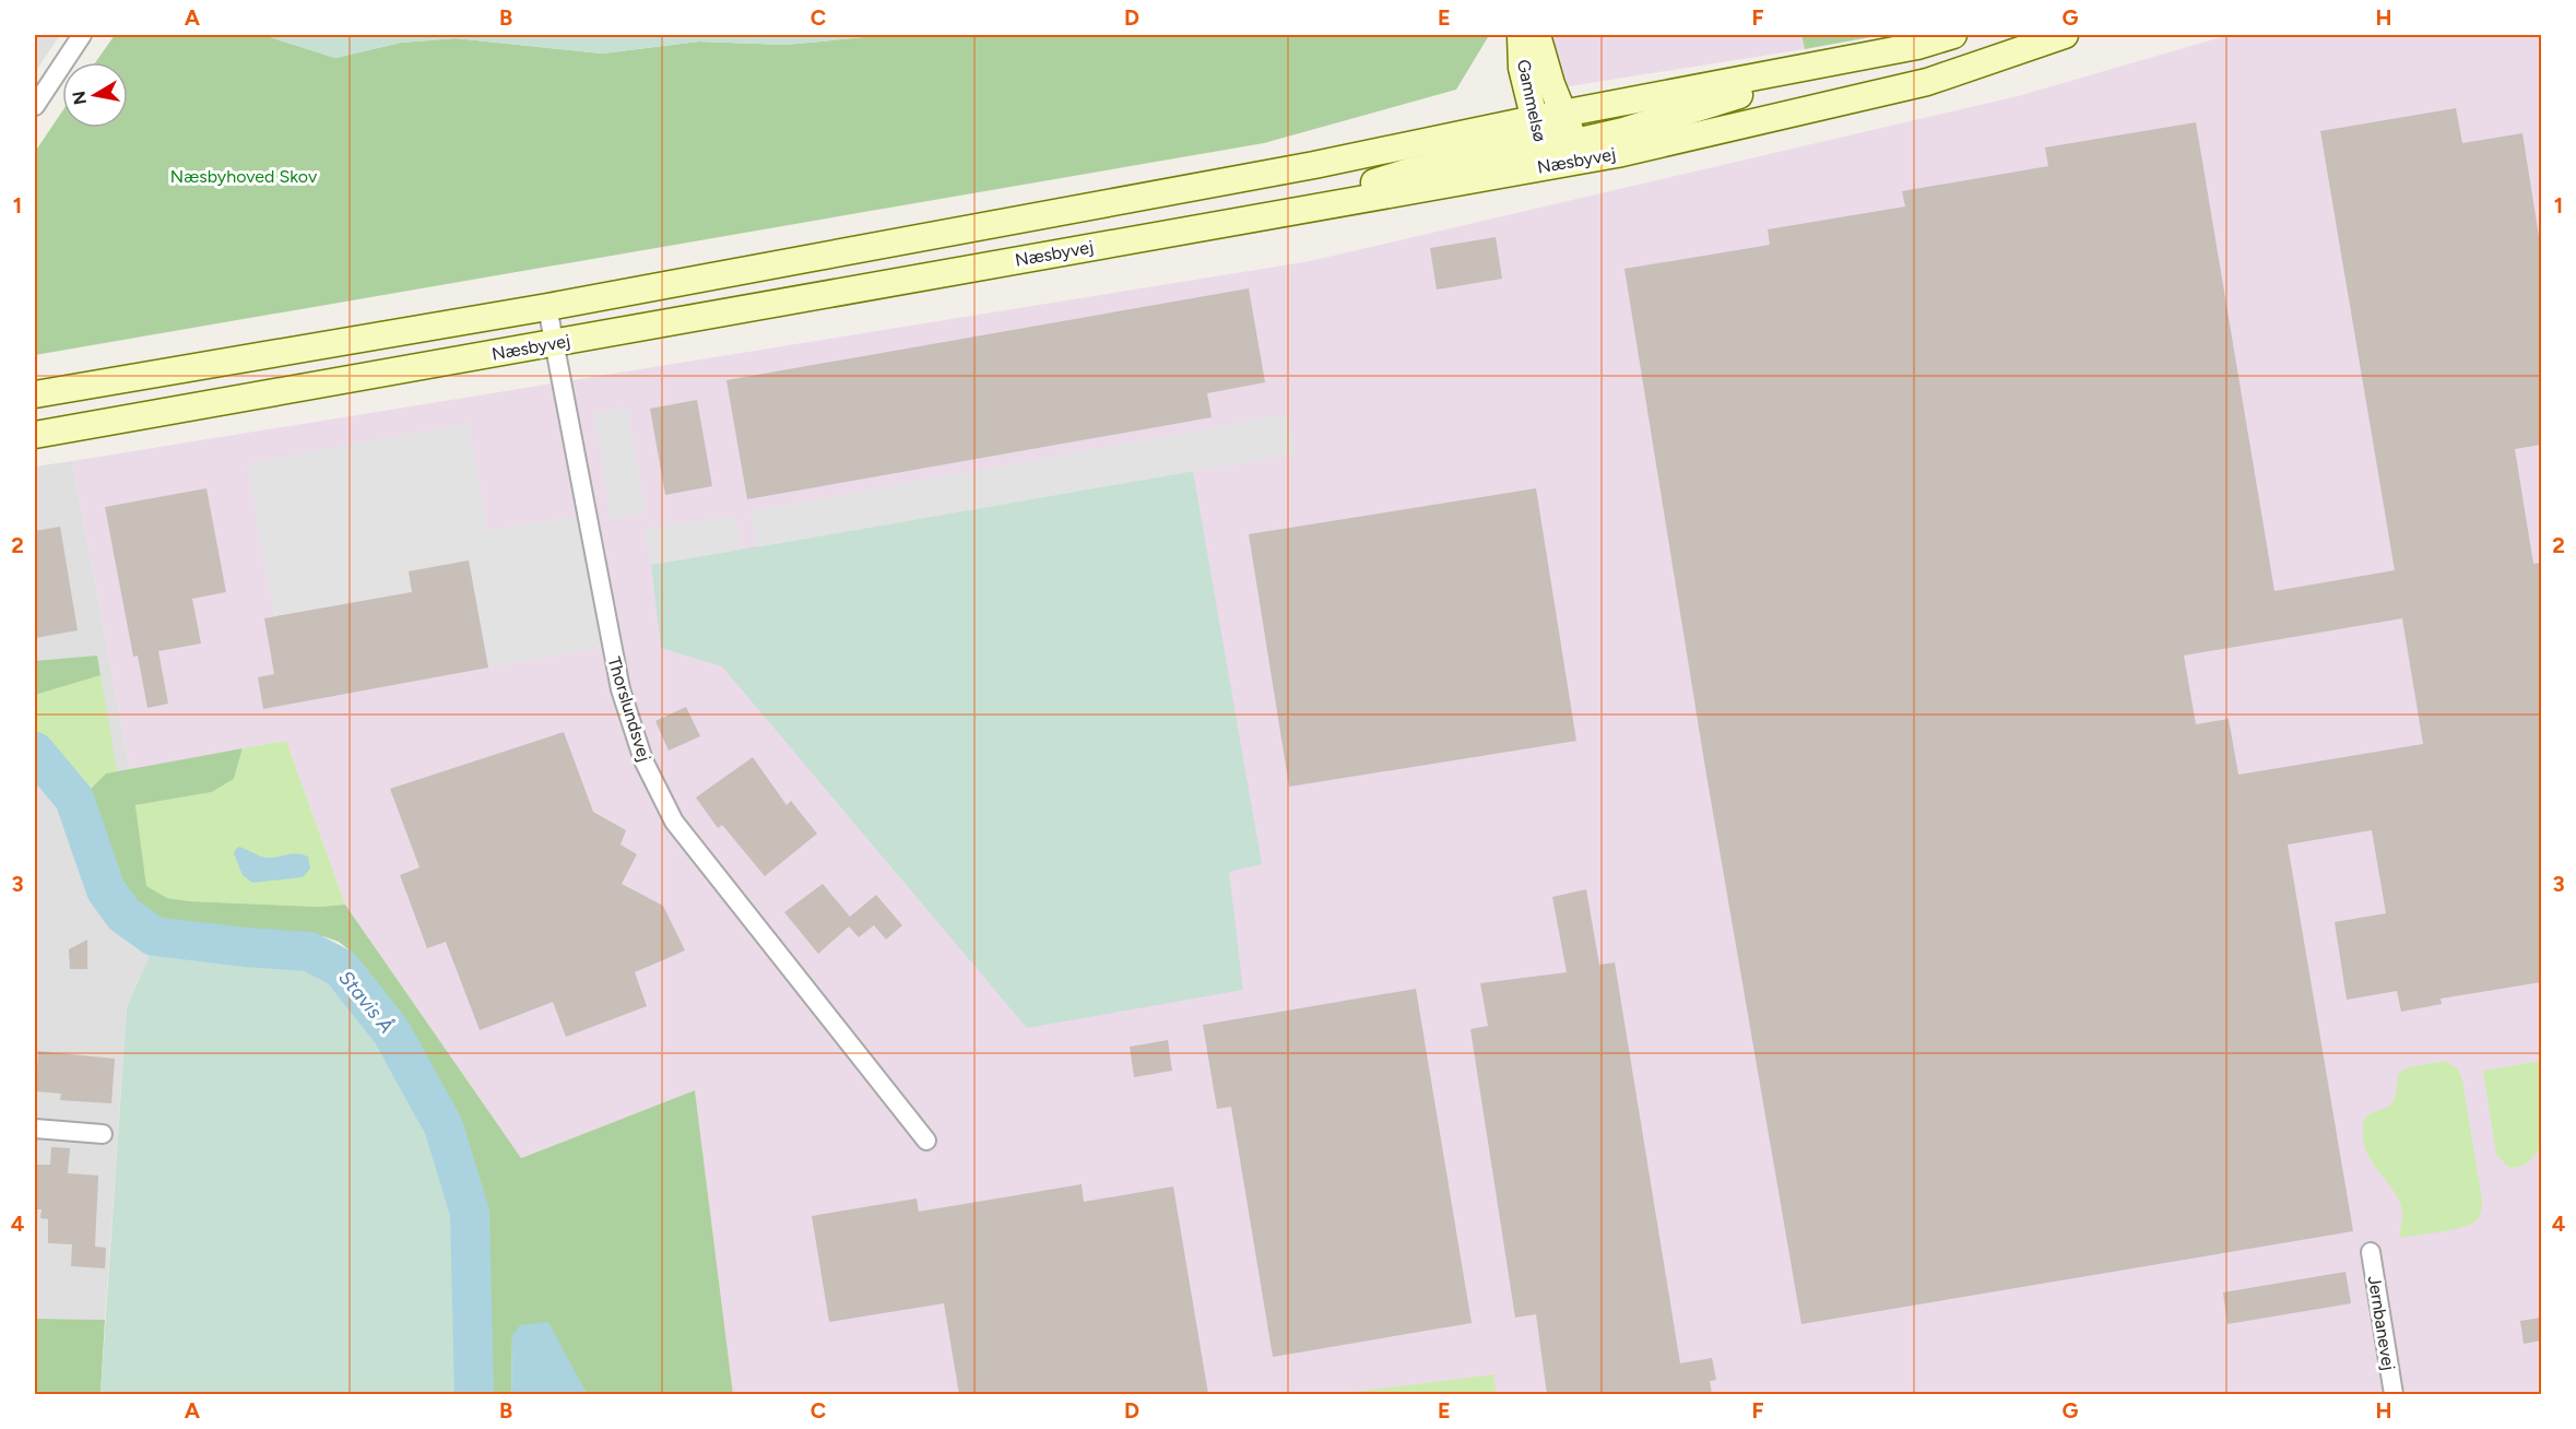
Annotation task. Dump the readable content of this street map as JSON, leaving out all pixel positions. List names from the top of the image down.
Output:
{
  "streets": {
    "street": [
      "Gammelsø",
      "Næsbyvej",
      "Thorslundsvej",
      "Jernbanevej"
    ]
  },
  "crossings": [
    ["Gammelsø", "Næsbyvej"],
    ["Næsbyvej", "Thorslundsvej"]
  ],
  "water": ["Stavis Å"],
  "parks": ["Næsbyhoved Skov"],
  "north": "left",
  "grid": {
    "columns": [
      "A",
      "B",
      "C",
      "D",
      "E",
      "F",
      "G",
      "H"
    ],
    "rows": [
      "1",
      "2",
      "3",
      "4"
    ]
  }
}
